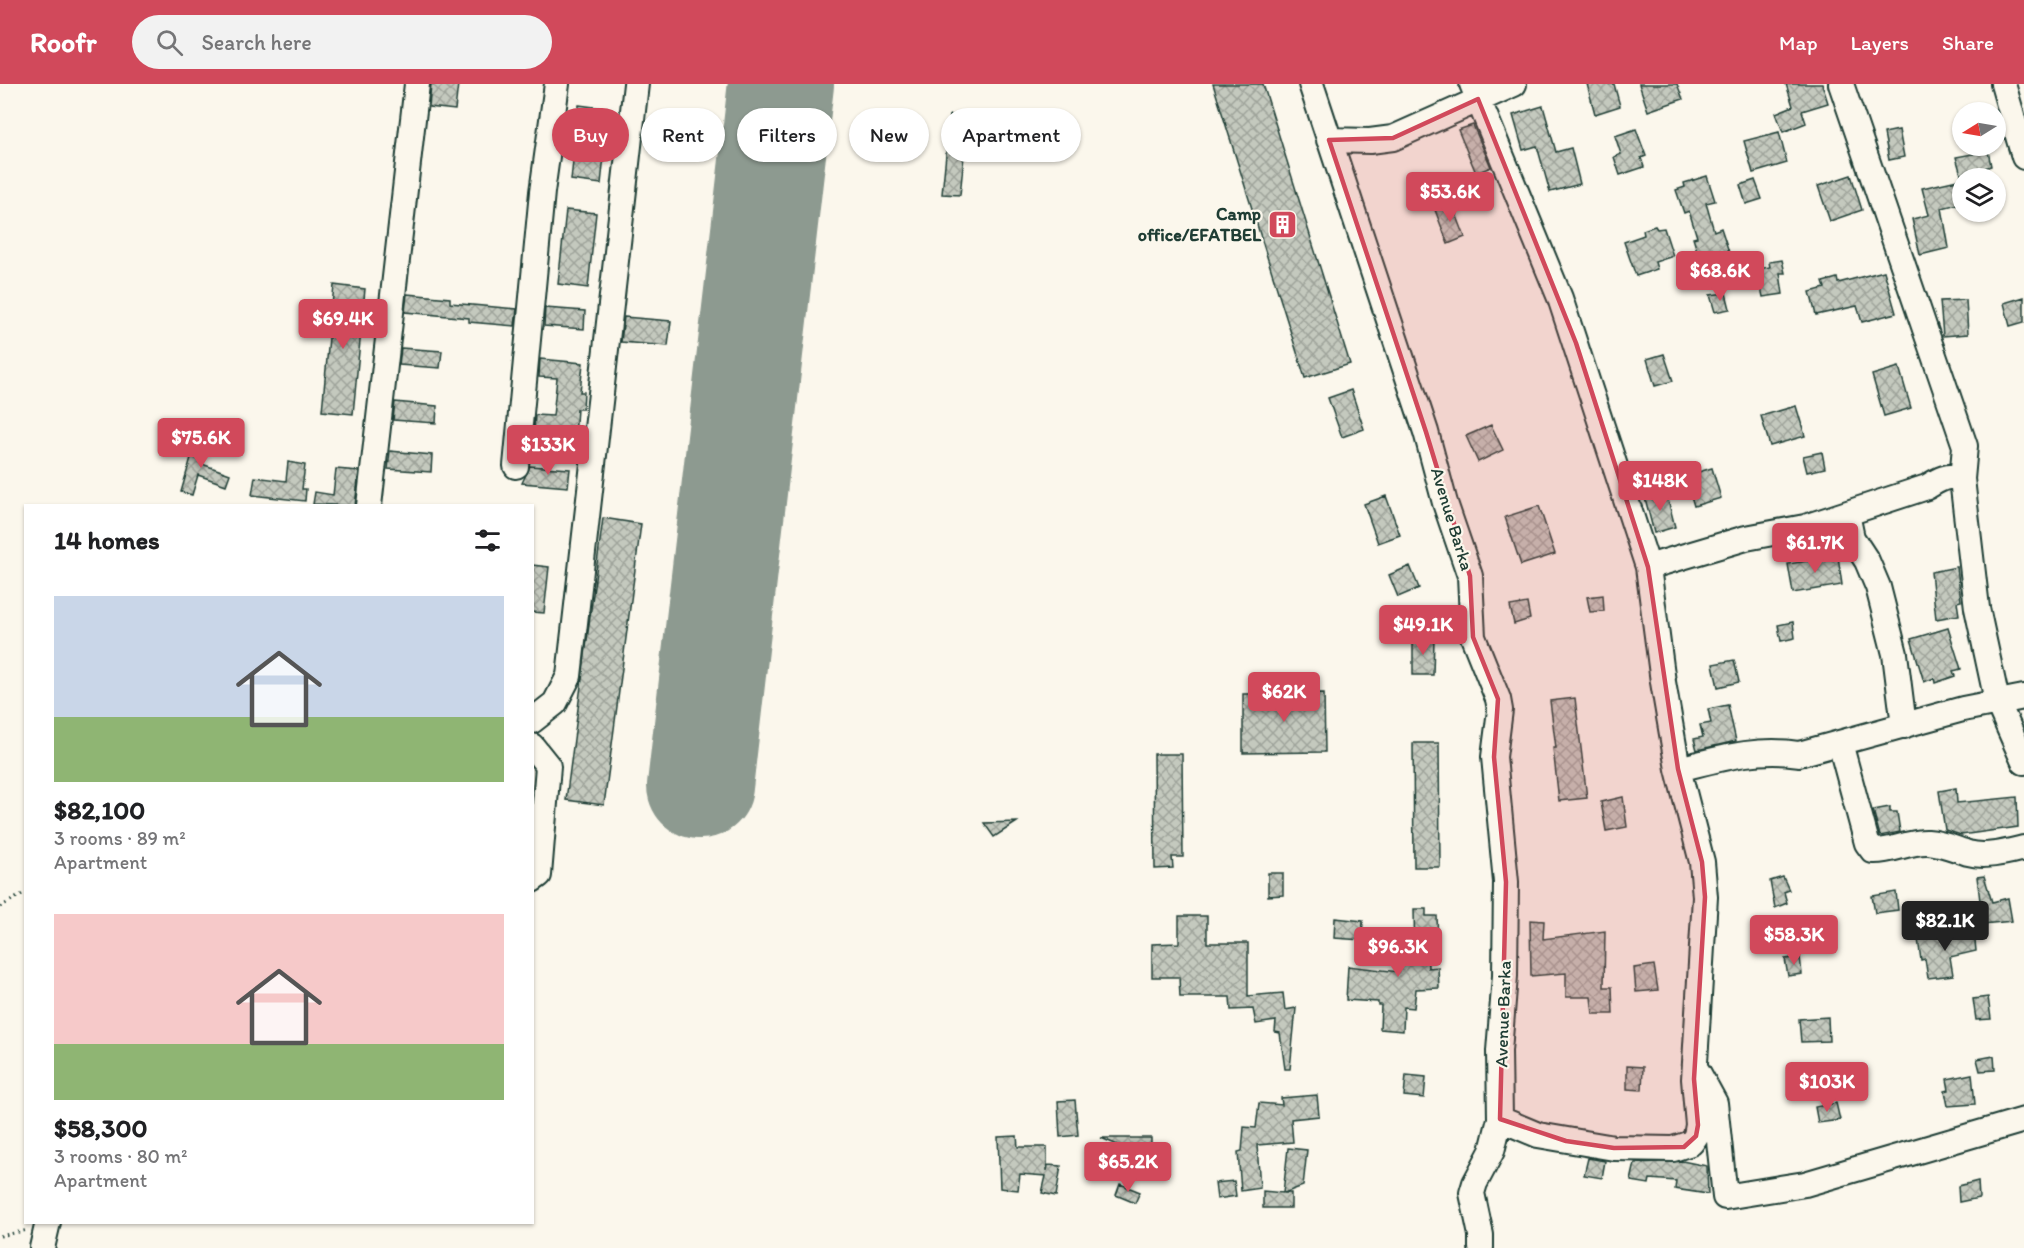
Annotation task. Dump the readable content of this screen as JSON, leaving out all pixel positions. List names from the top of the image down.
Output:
{
  "streets": {
    "street": ["Avenue Barka"]
  },
  "places": {
    "building": ["Camp office/EFATBEL"]
  },
  "north": "left",
  "page": {
    "header": "Roofr",
    "search": "Search here",
    "nav": ["Map", "Layers", "Share"],
    "chip": [
      "Buy",
      "Rent",
      "Filters",
      "New",
      "Apartment"
    ],
    "price": [
      "$53.6K",
      "$68.6K",
      "$69.4K",
      "$75.6K",
      "$133K",
      "$148K",
      "$61.7K",
      "$49.1K",
      "$62K",
      "$82.1K",
      "$58.3K",
      "$96.3K",
      "$103K",
      "$65.2K"
    ],
    "heading": "14 homes",
    "list": [
      {
        "name": "$82,100",
        "note": "3 rooms · 89 m² · Apartment"
      },
      {
        "name": "$58,300",
        "note": "3 rooms · 80 m² · Apartment"
      }
    ]
  }
}
